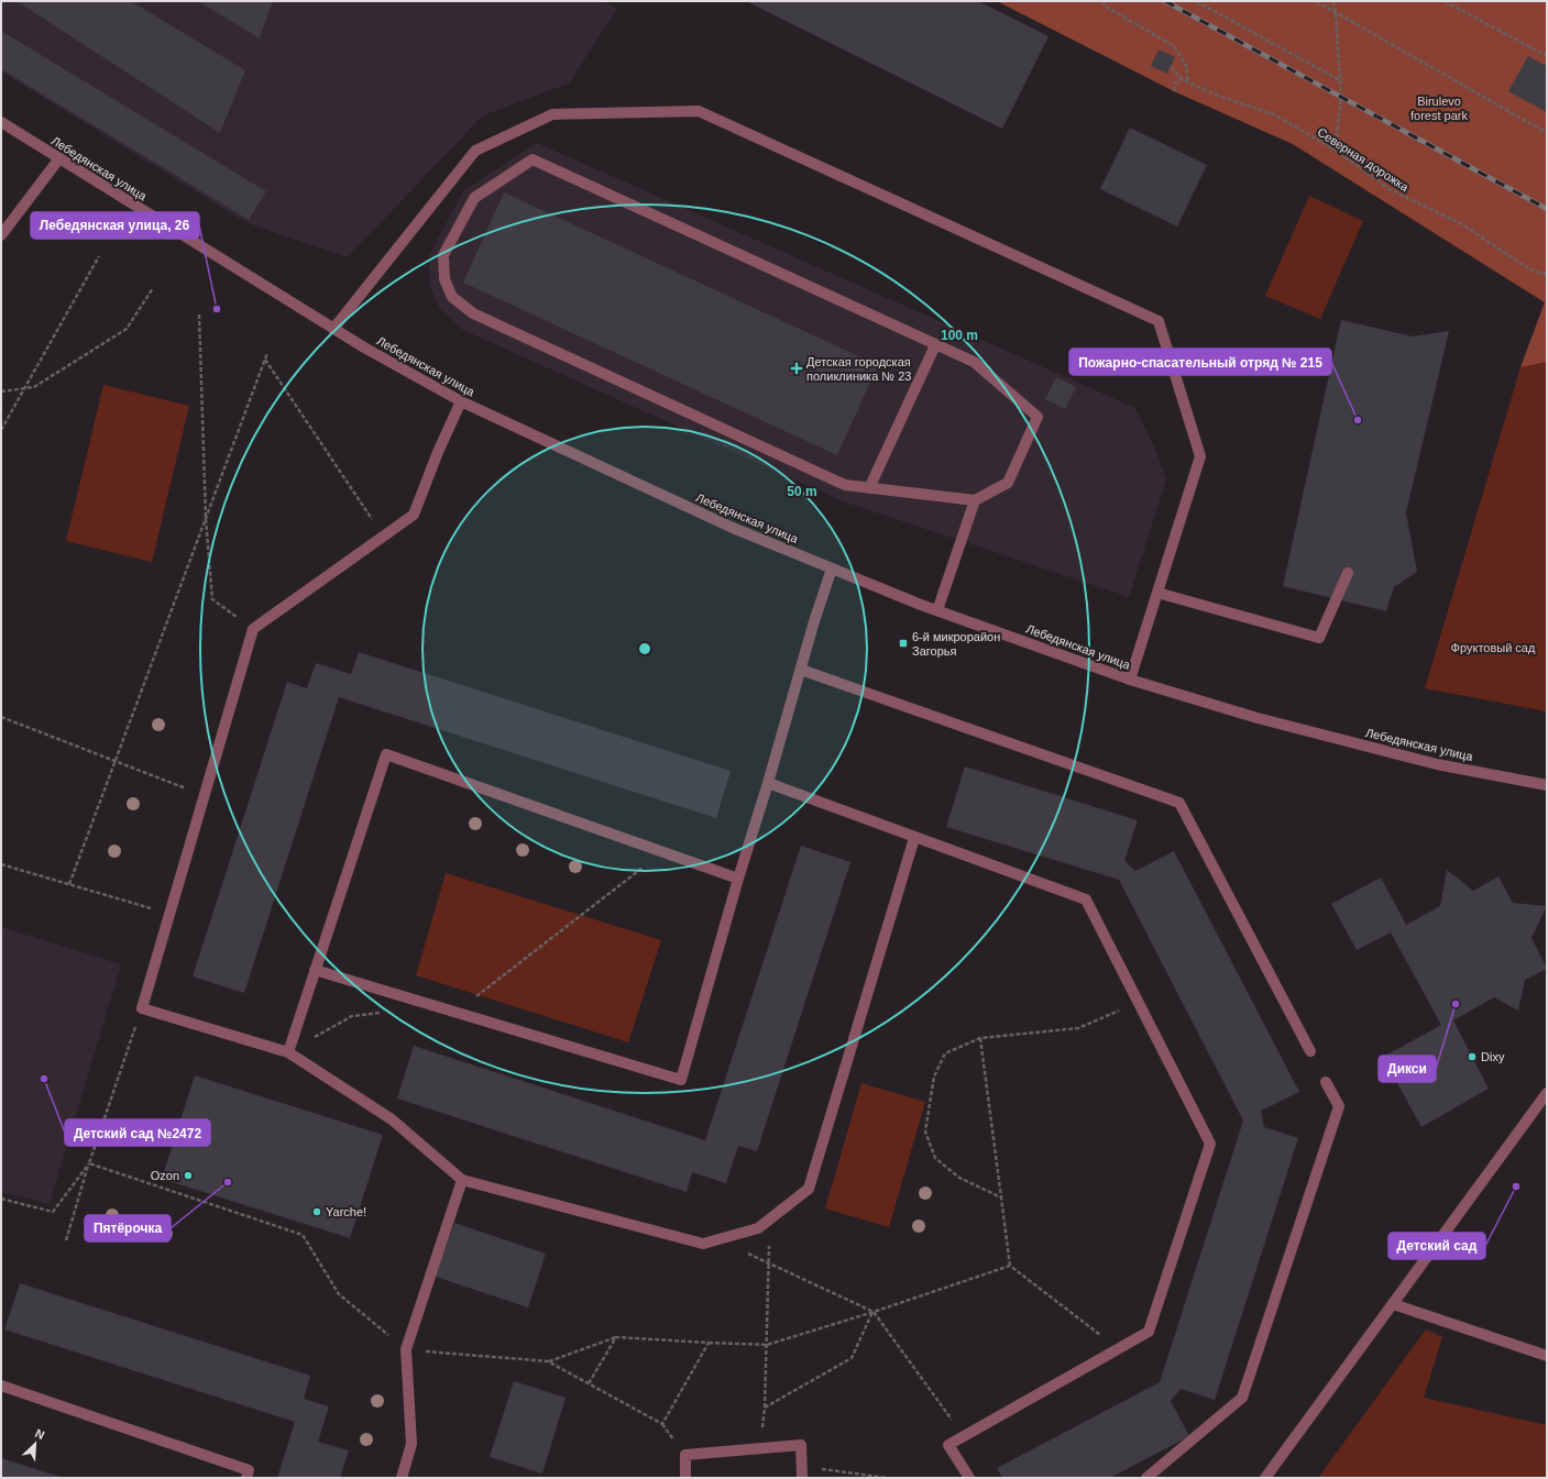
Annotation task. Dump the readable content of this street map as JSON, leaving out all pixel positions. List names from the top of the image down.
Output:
{
  "streets": {
    "street": ["Лебедянская улица"],
    "path": ["Северная дорожка"]
  },
  "parks": ["Birulevo forest park", "Фруктовый сад"],
  "places": {
    "other": [
      "Лебедянская улица, 26",
      "Пожарно-спасательный отряд № 215",
      "Дикси",
      "Dixy",
      "Детский сад №2472",
      "Ozon",
      "Пятёрочка",
      "Детский сад",
      "Yarche!"
    ],
    "health": ["Детская городская поликлиника № 23"],
    "transit": ["6-й микрорайон Загорья"]
  },
  "north": "top right",
  "rings": ["100 m", "50 m"]
}
